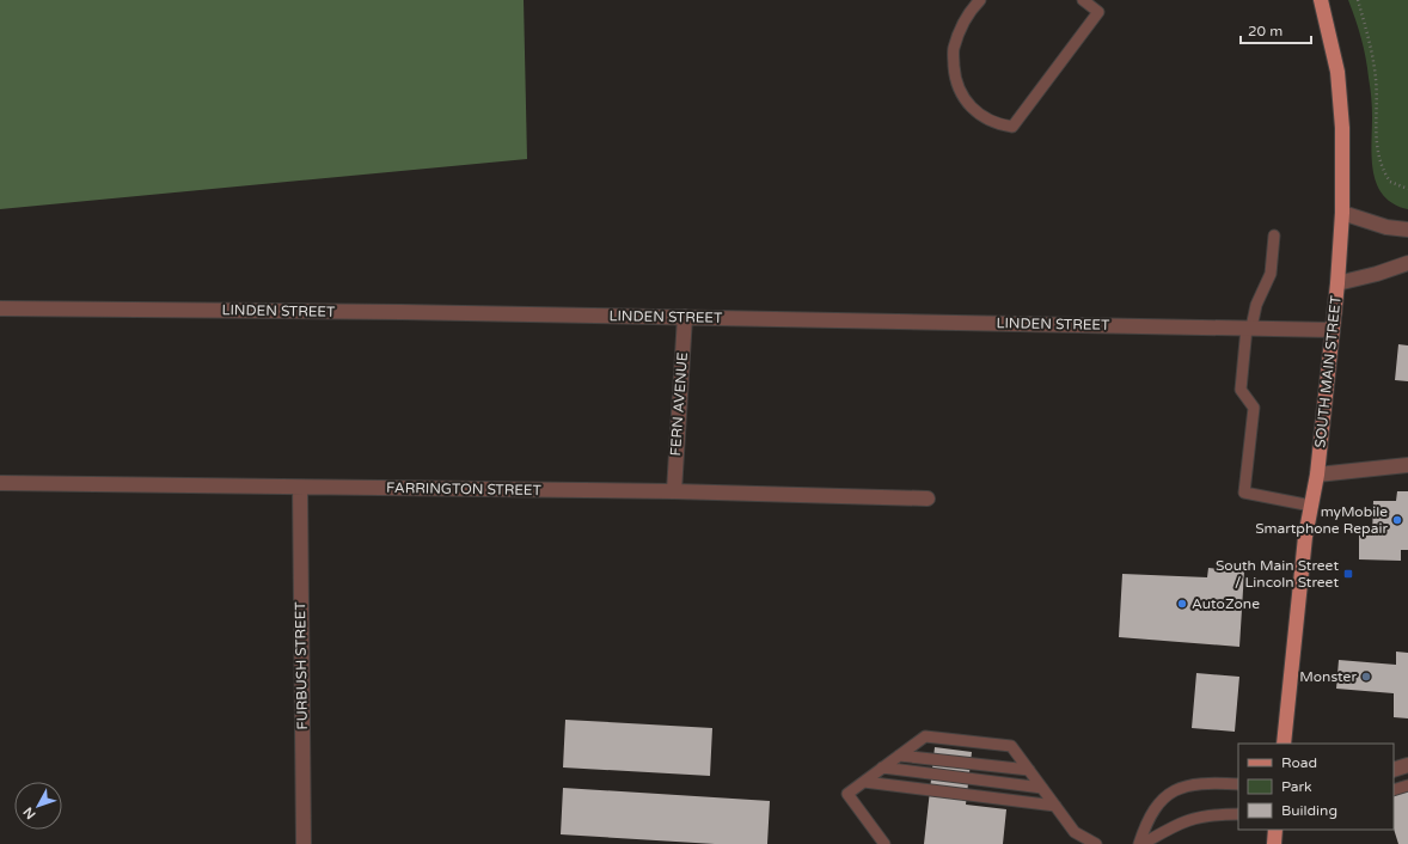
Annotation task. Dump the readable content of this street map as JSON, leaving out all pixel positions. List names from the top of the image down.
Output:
{
  "streets": {
    "main road": ["SOUTH MAIN STREET"],
    "street": [
      "LINDEN STREET",
      "FERN AVENUE",
      "FARRINGTON STREET",
      "FURBUSH STREET"
    ]
  },
  "crossings": [
    ["LINDEN STREET", "SOUTH MAIN STREET"],
    ["LINDEN STREET", "FERN AVENUE"],
    ["FERN AVENUE", "FARRINGTON STREET"],
    ["FARRINGTON STREET", "FURBUSH STREET"]
  ],
  "places": {
    "other": ["myMobile Smartphone Repair", "AutoZone", "Monster"],
    "transit": ["South Main Street / Lincoln Street"]
  },
  "legend": ["Road", "Park", "Building"],
  "scale_bar": "20 m",
  "north": "bottom left"
}
